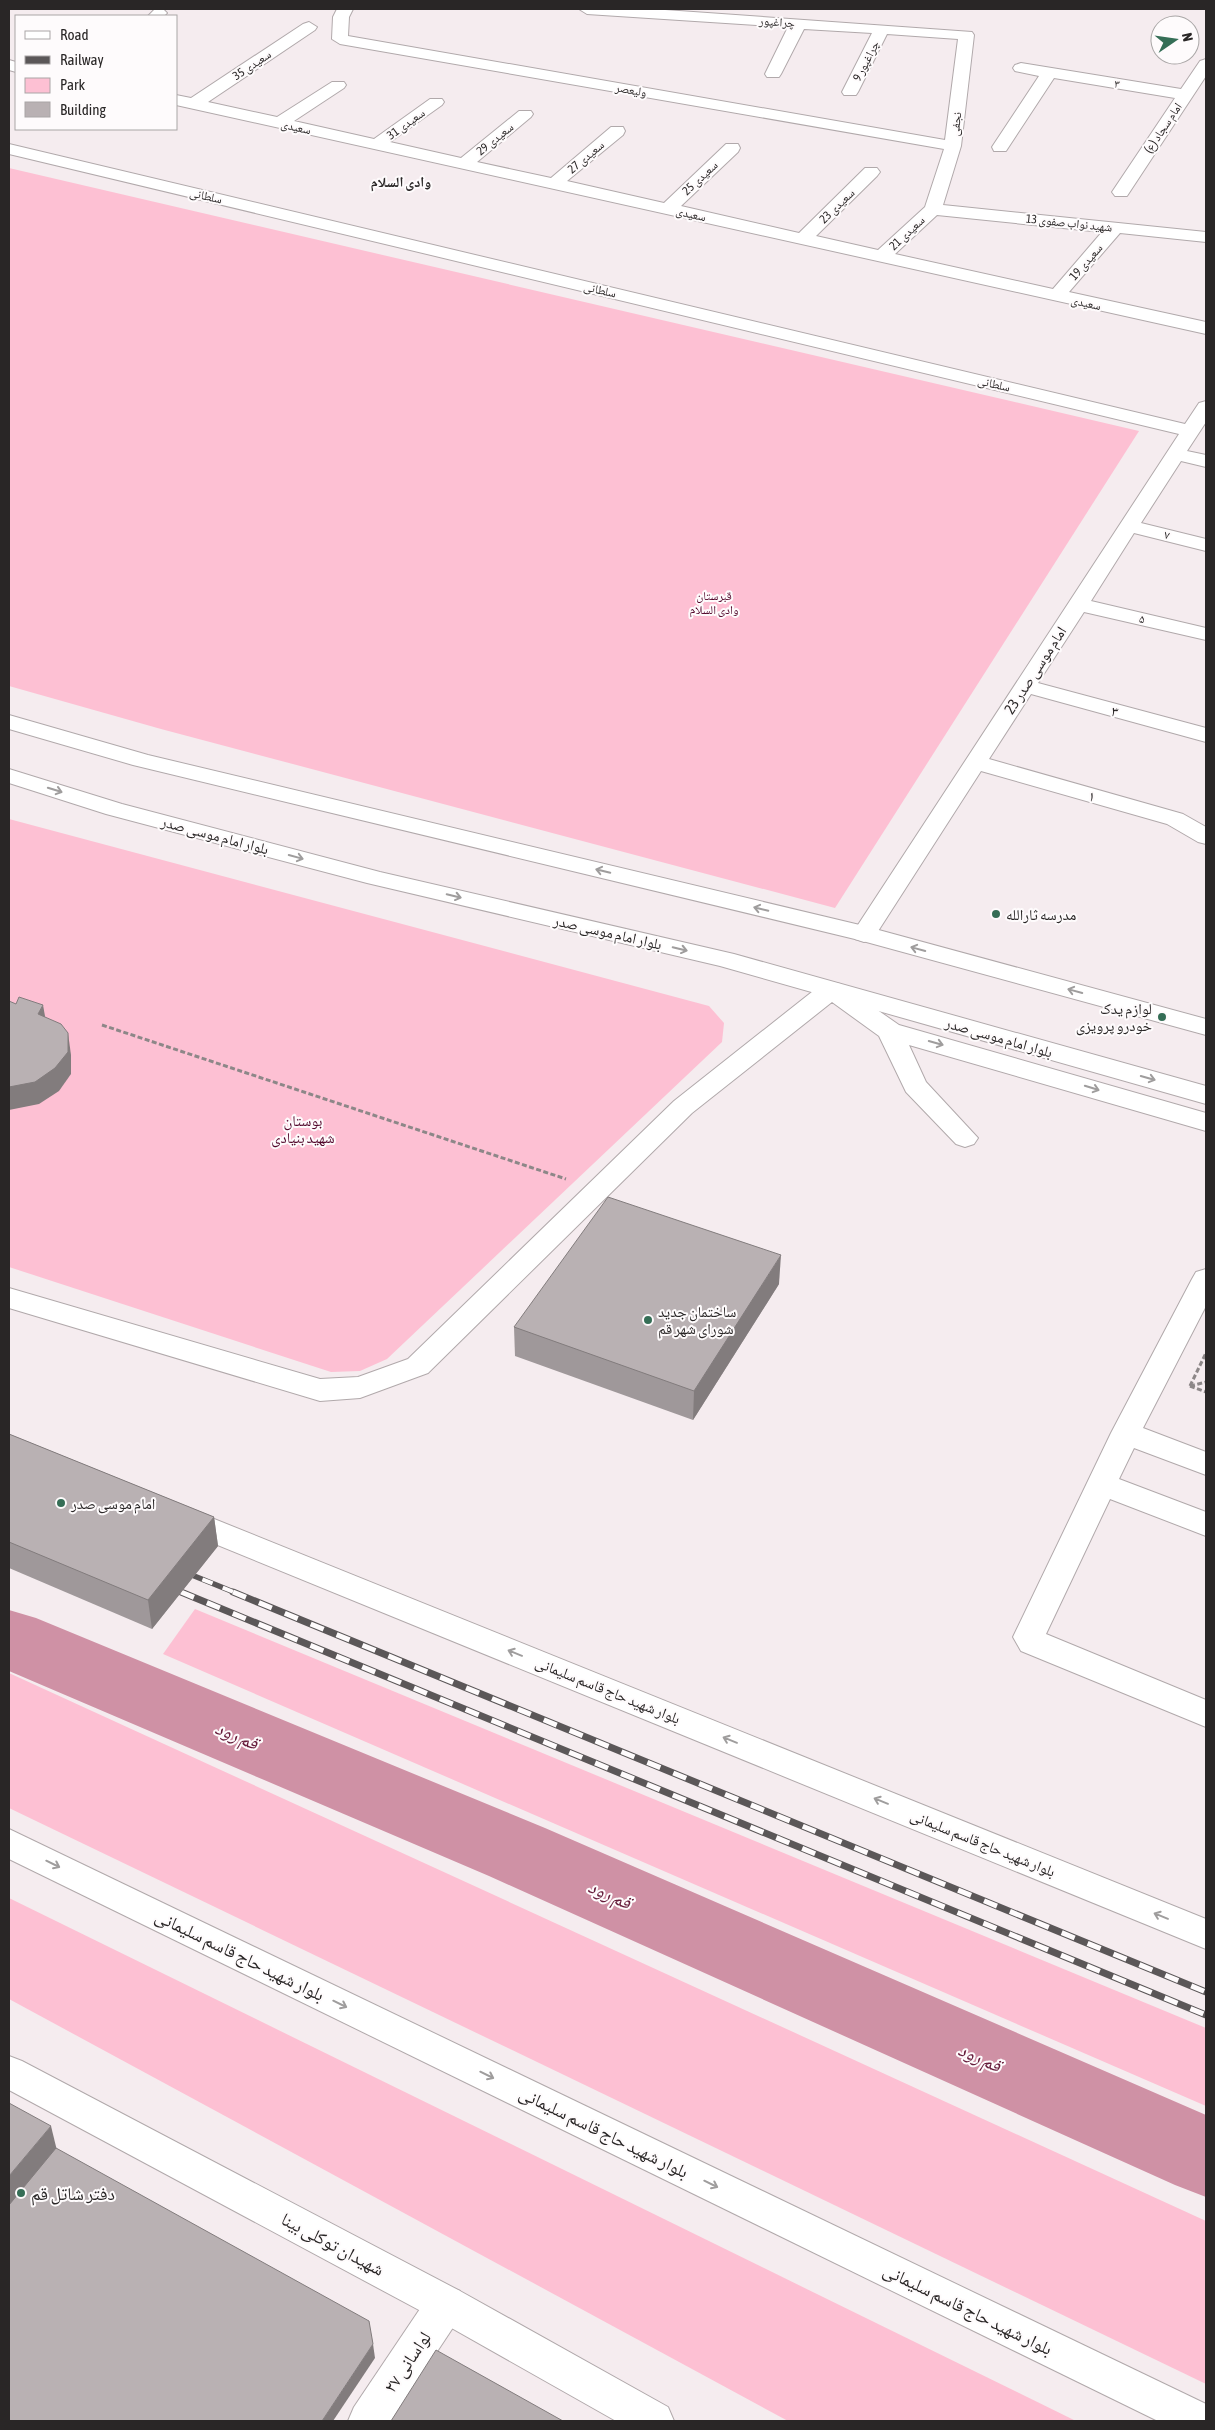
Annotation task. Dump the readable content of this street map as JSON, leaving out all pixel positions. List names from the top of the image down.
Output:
{
  "streets": {
    "street": [
      "چراغپور",
      "چراغپور 9",
      "سعیدی 35",
      "۳",
      "ولیعصر",
      "سعیدی 31",
      "نجفی",
      "سعیدی",
      "امام سجاد (ع)",
      "سعیدی 29",
      "سعیدی 27",
      "سعیدی 25",
      "سلطانی",
      "سعیدی 23",
      "شهید نواب صفوی 13",
      "سعیدی 21",
      "سعیدی 19",
      "۷",
      "۵",
      "امام موسی صدر 23",
      "۱",
      "بلوار امام موسی صدر",
      "بلوار شهید حاج قاسم سلیمانی",
      "شهیدان توکلی بینا",
      "لواسانی ۲۷"
    ]
  },
  "crossings": [
    ["چراغپور", "چراغپور 9"],
    ["چراغپور", "نجفی"],
    ["سعیدی 35", "سعیدی"],
    ["۳", "امام سجاد (ع)"],
    ["۳", "امام موسی صدر 23"],
    ["ولیعصر", "نجفی"],
    ["سعیدی 31", "سعیدی"],
    ["نجفی", "شهید نواب صفوی 13"],
    ["نجفی", "سعیدی 21"],
    ["سعیدی", "سعیدی 29"],
    ["سعیدی", "سعیدی 27"],
    ["سعیدی", "سعیدی 25"],
    ["سعیدی", "سعیدی 23"],
    ["سعیدی", "سعیدی 21"],
    ["سعیدی", "سعیدی 19"],
    ["سلطانی", "امام موسی صدر 23"],
    ["شهید نواب صفوی 13", "سعیدی 21"],
    ["شهید نواب صفوی 13", "سعیدی 19"],
    ["۷", "امام موسی صدر 23"],
    ["۵", "امام موسی صدر 23"],
    ["امام موسی صدر 23", "۱"],
    ["شهیدان توکلی بینا", "لواسانی ۲۷"]
  ],
  "districts": ["وادی السلام"],
  "water": ["قم رود"],
  "parks": ["قبرستان وادی السلام", "بوستان شهید بنیادی"],
  "places": [
    "مدرسه ثارالله",
    "لوازم یدک خودرو پرویزی",
    "ساختمان جدید شورای شهر قم",
    "امام موسی صدر",
    "دفتر شاتل قم"
  ],
  "legend": [
    "Road",
    "Railway",
    "Park",
    "Building"
  ],
  "north": "right"
}
